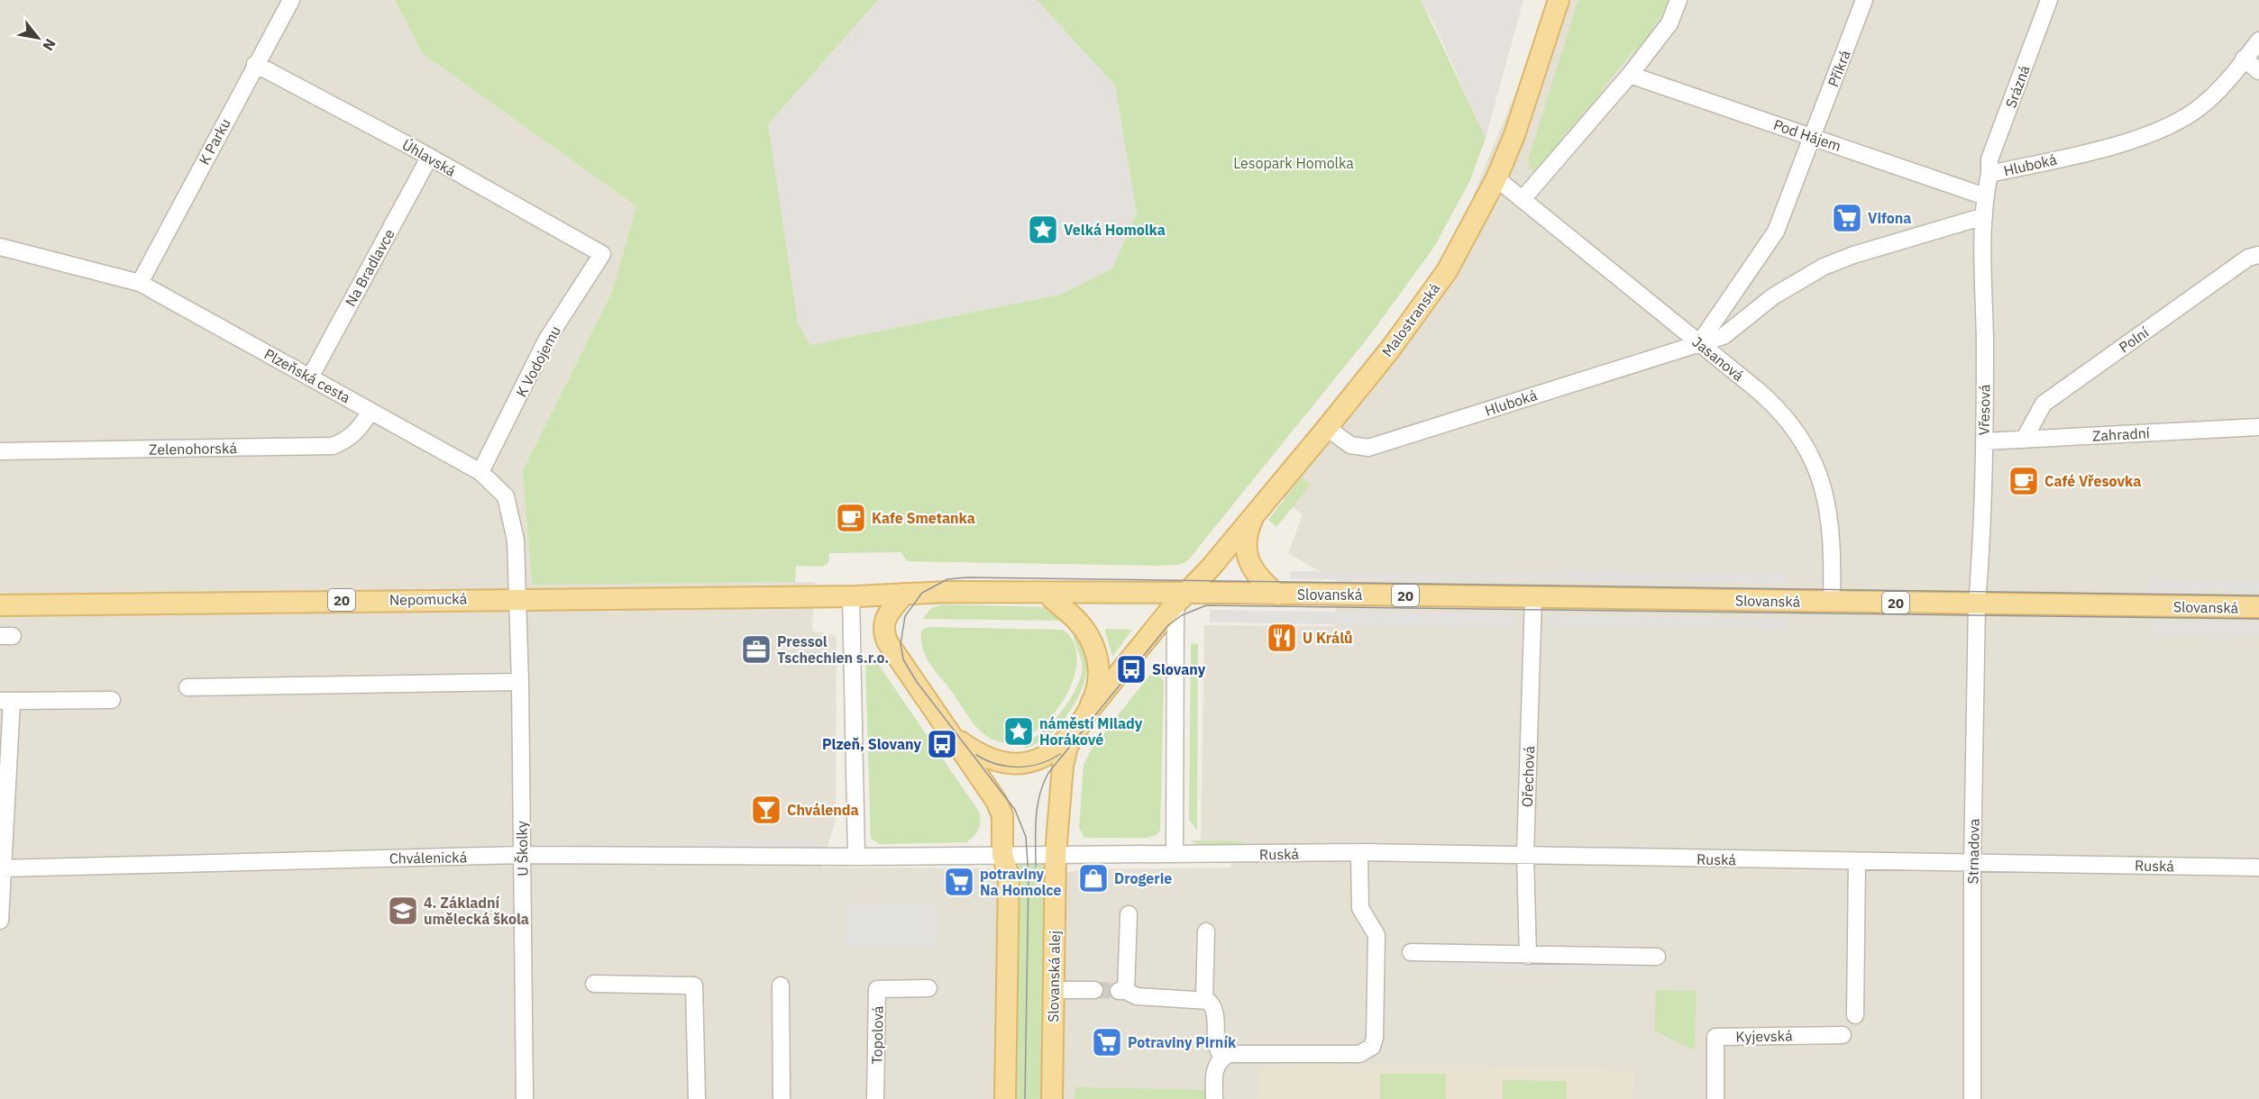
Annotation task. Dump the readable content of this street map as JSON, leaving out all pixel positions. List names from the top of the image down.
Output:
{
  "streets": {
    "main road": [
      "Malostranská",
      "Slovanská",
      "20",
      "Nepomucká",
      "Slovanská alej"
    ],
    "street": [
      "Příkrá",
      "Srázná",
      "Pod Hájem",
      "K Parku",
      "Úhlavská",
      "Hluboká",
      "Na Bradlavce",
      "Polní",
      "Jasanová",
      "K Vodojemu",
      "Plzeňská cesta",
      "Vřesová",
      "Zahradní",
      "Zelenohorská",
      "Ořechová",
      "U Školky",
      "Strnadova",
      "Ruská",
      "Chválenická",
      "Topolová",
      "Kyjevská"
    ]
  },
  "crossings": [
    ["Příkrá", "Pod Hájem"],
    ["Srázná", "Hluboká"],
    ["Pod Hájem", "Hluboká"],
    ["K Parku", "Úhlavská"],
    ["K Parku", "Plzeňská cesta"],
    ["Úhlavská", "Na Bradlavce"],
    ["Úhlavská", "K Vodojemu"],
    ["Hluboká", "Malostranská"],
    ["Hluboká", "Jasanová"],
    ["Hluboká", "Vřesová"],
    ["Na Bradlavce", "Plzeňská cesta"],
    ["Malostranská", "Jasanová"],
    ["Malostranská", "20"],
    ["Polní", "Zahradní"],
    ["Jasanová", "Slovanská"],
    ["K Vodojemu", "Plzeňská cesta"],
    ["Plzeňská cesta", "Zelenohorská"],
    ["Plzeňská cesta", "Nepomucká"],
    ["Plzeňská cesta", "U Školky"],
    ["Vřesová", "Zahradní"],
    ["Vřesová", "Slovanská"],
    ["Vřesová", "Strnadova"],
    ["Slovanská", "20"],
    ["Slovanská", "Ořechová"],
    ["Slovanská", "Strnadova"],
    ["20", "Nepomucká"],
    ["Nepomucká", "U Školky"],
    ["Ořechová", "Ruská"],
    ["U Školky", "Chválenická"],
    ["Strnadova", "Ruská"]
  ],
  "parks": ["Lesopark Homolka"],
  "places": {
    "supermarket": ["Vifona", "potraviny Na Homolce", "Potraviny Pirník"],
    "place": ["Velká Homolka", "náměstí Milady Horákové"],
    "cafe": ["Café Vřesovka", "Kafe Smetanka"],
    "restaurant": ["U Králů"],
    "office": ["Pressol Tschechien s.r.o."],
    "bus stop": ["Slovany", "Plzeň, Slovany"],
    "bar": ["Chválenda"],
    "shop": ["Drogerie"],
    "school or university": ["4. Základní umělecká škola"]
  },
  "north": "bottom right"
}
